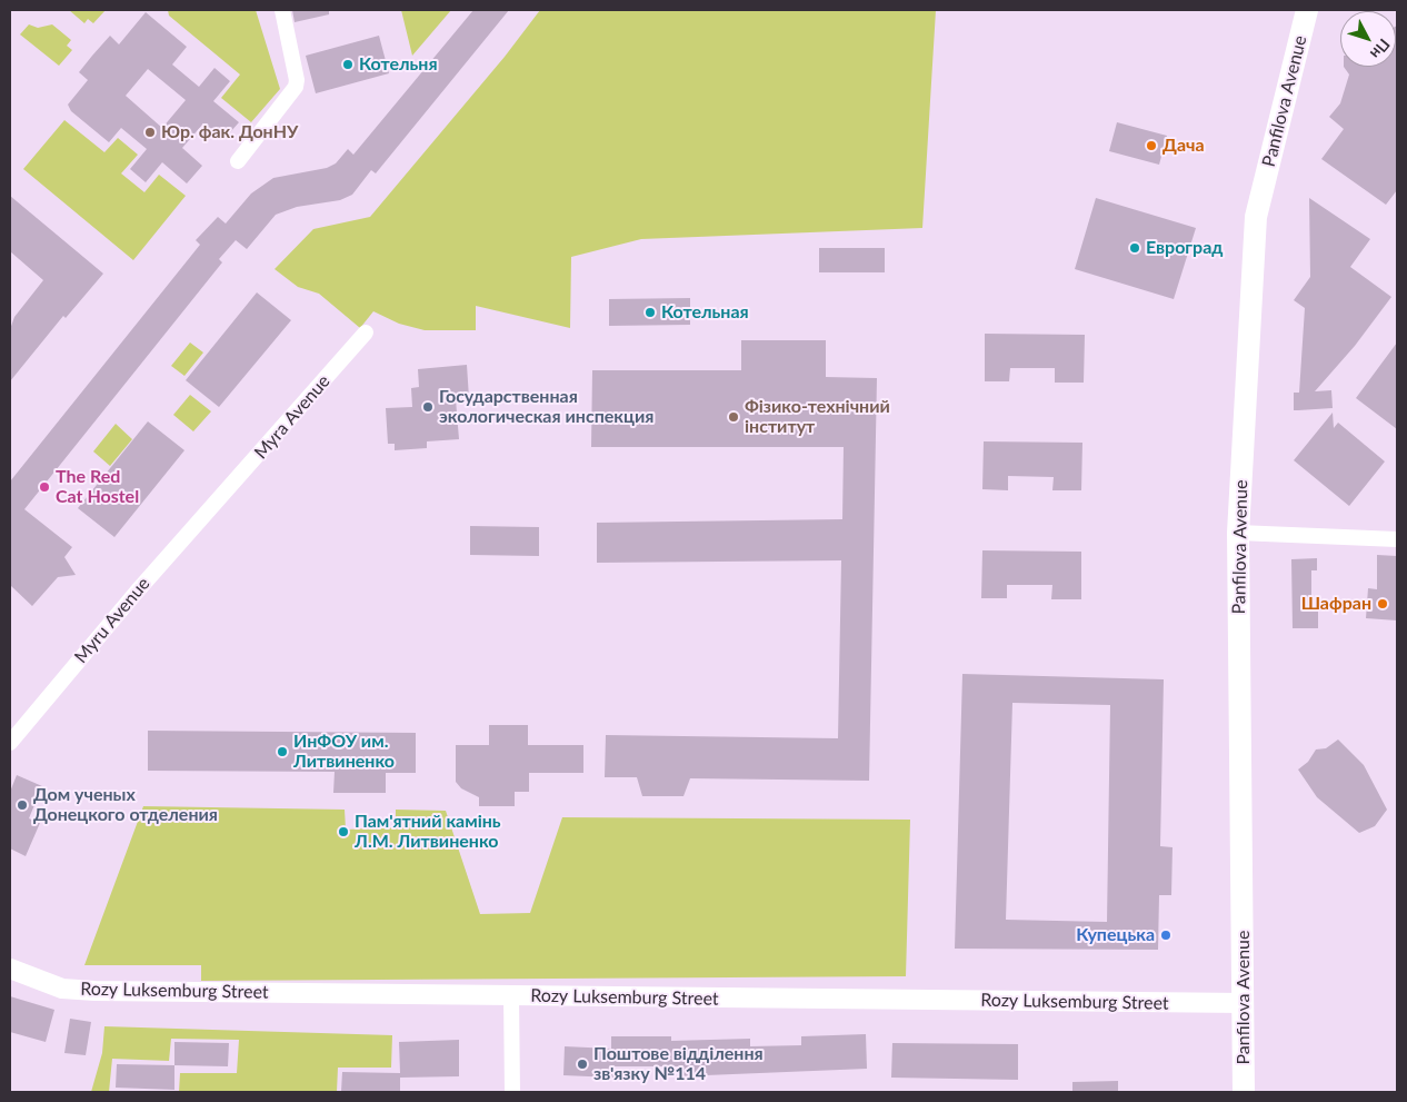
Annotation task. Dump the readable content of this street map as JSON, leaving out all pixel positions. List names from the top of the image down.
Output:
{
  "streets": {
    "main road": ["Panfilova Avenue"],
    "street": ["Myru Avenue", "Rozy Luksemburg Street"]
  },
  "crossings": [
    ["Panfilova Avenue", "Rozy Luksemburg Street"]
  ],
  "places": [
    "Котельня",
    "Юр. фак. ДонНУ",
    "Дача",
    "Евроград",
    "Котельная",
    "Государственная экологическая инспекция",
    "Фізико-технічний інститут",
    "The Red Cat Hostel",
    "Шафран",
    "ИнФОУ им. Литвиненко",
    "Дом ученых Донецкого отделения",
    "Пам'ятний камінь Л.М. Литвиненко",
    "Купецька",
    "Поштове відділення зв'язку №114"
  ],
  "north": "bottom right"
}
